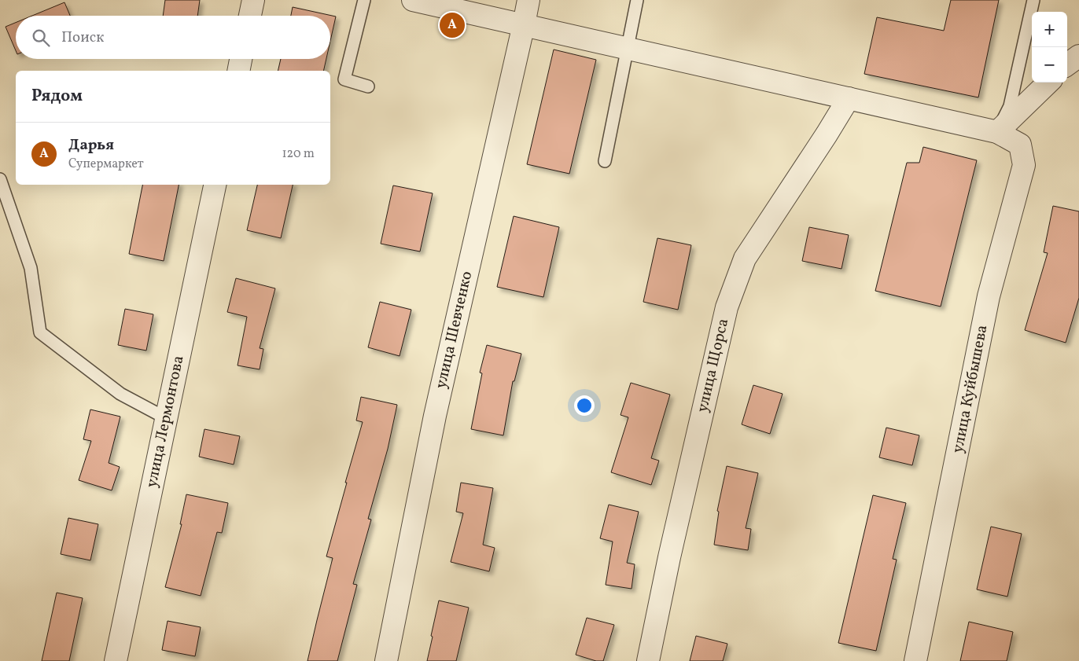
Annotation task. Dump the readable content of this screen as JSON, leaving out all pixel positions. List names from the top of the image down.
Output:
{
  "streets": {
    "street": [
      "улица Шевченко",
      "улица Щорса",
      "улица Куйбышева",
      "улица Лермонтова"
    ]
  },
  "page": {
    "pins": "A",
    "map_buttons": ["+", "−"],
    "search": "Поиск",
    "heading": "Рядом",
    "list": [
      {
        "mark": "A",
        "name": "Дарья",
        "note": "Супермаркет",
        "value": "120 m"
      }
    ]
  }
}
